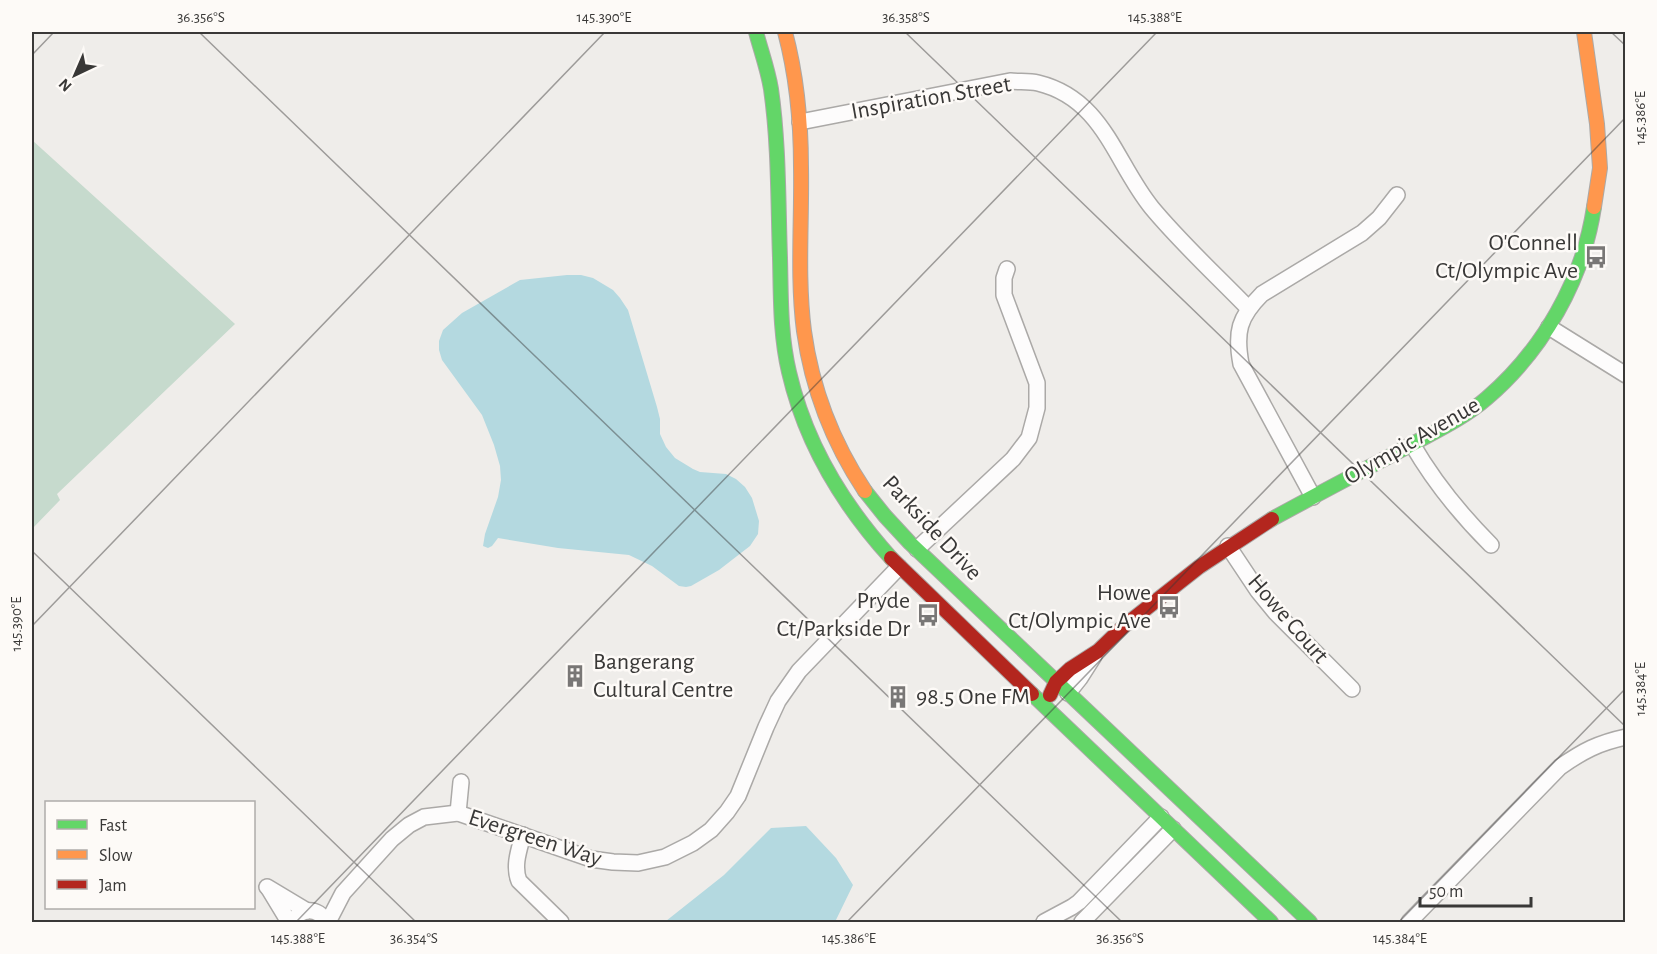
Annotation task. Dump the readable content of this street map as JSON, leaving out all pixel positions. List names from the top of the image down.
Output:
{
  "streets": {
    "street": [
      "Inspiration Street",
      "Olympic Avenue",
      "Parkside Drive",
      "Howe Court",
      "Evergreen Way"
    ]
  },
  "crossings": [
    ["Inspiration Street", "Parkside Drive"],
    ["Olympic Avenue", "Parkside Drive"],
    ["Olympic Avenue", "Howe Court"],
    ["Parkside Drive", "Evergreen Way"]
  ],
  "places": {
    "bus stop": ["O'Connell Ct/Olympic Ave", "Howe Ct/Olympic Ave", "Pryde Ct/Parkside Dr"],
    "building": ["Bangerang Cultural Centre", "98.5 One FM"]
  },
  "legend": ["Fast", "Slow", "Jam"],
  "scale_bar": "50 m",
  "north": "bottom left",
  "coordinates": [
    "36.356°S",
    "145.390°E",
    "36.358°S",
    "145.388°E",
    "145.386°E",
    "145.384°E",
    "36.354°S"
  ]
}
